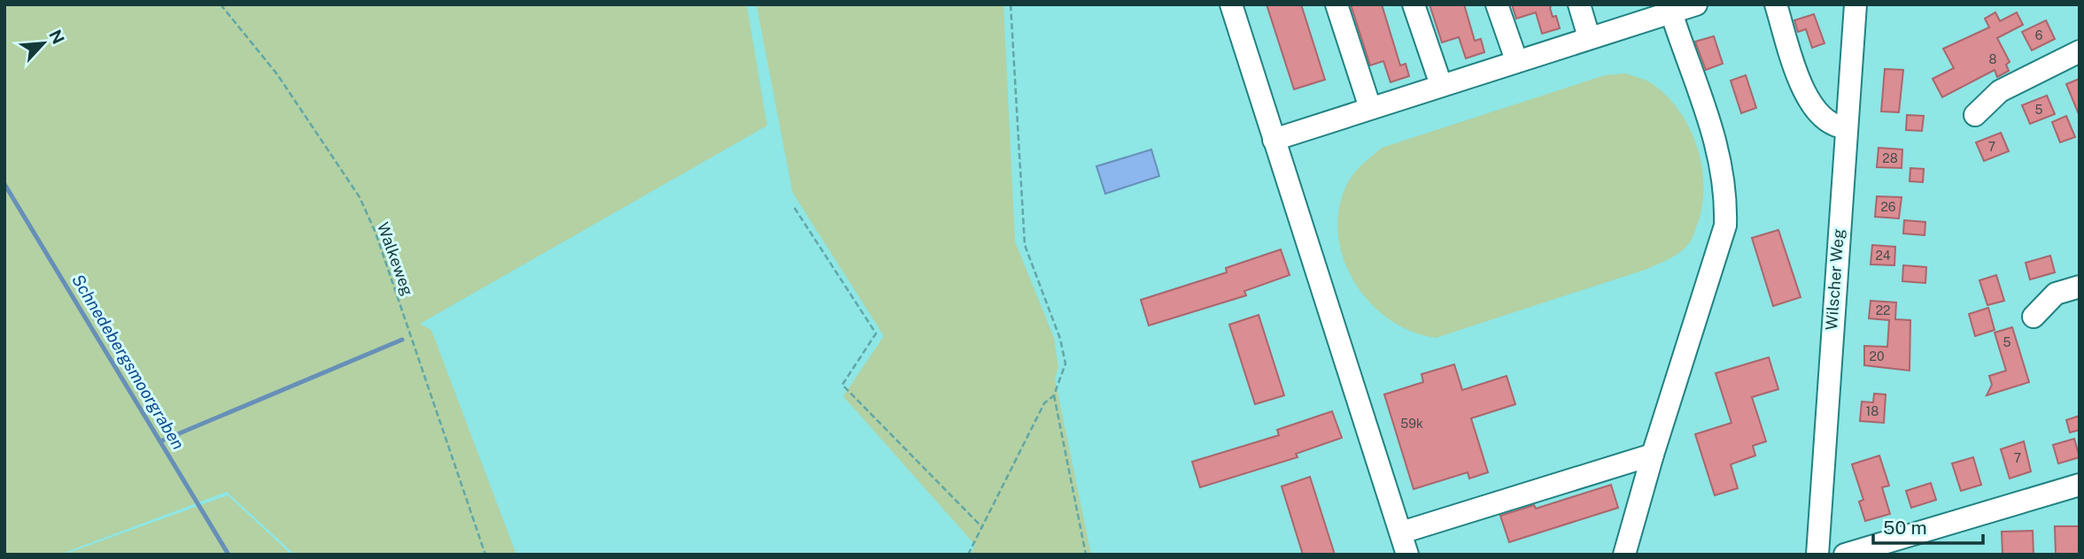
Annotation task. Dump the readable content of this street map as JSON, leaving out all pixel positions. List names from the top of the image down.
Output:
{
  "streets": {
    "street": ["Wilscher Weg"],
    "path": ["Walkeweg"]
  },
  "water": ["Schnedebergsmoorgraben"],
  "house_numbers": [
    "6",
    "8",
    "5",
    "7",
    "28",
    "26",
    "24",
    "22",
    "5",
    "20",
    "18",
    "59k",
    "7"
  ],
  "scale_bar": "50 m",
  "north": "top right"
}
